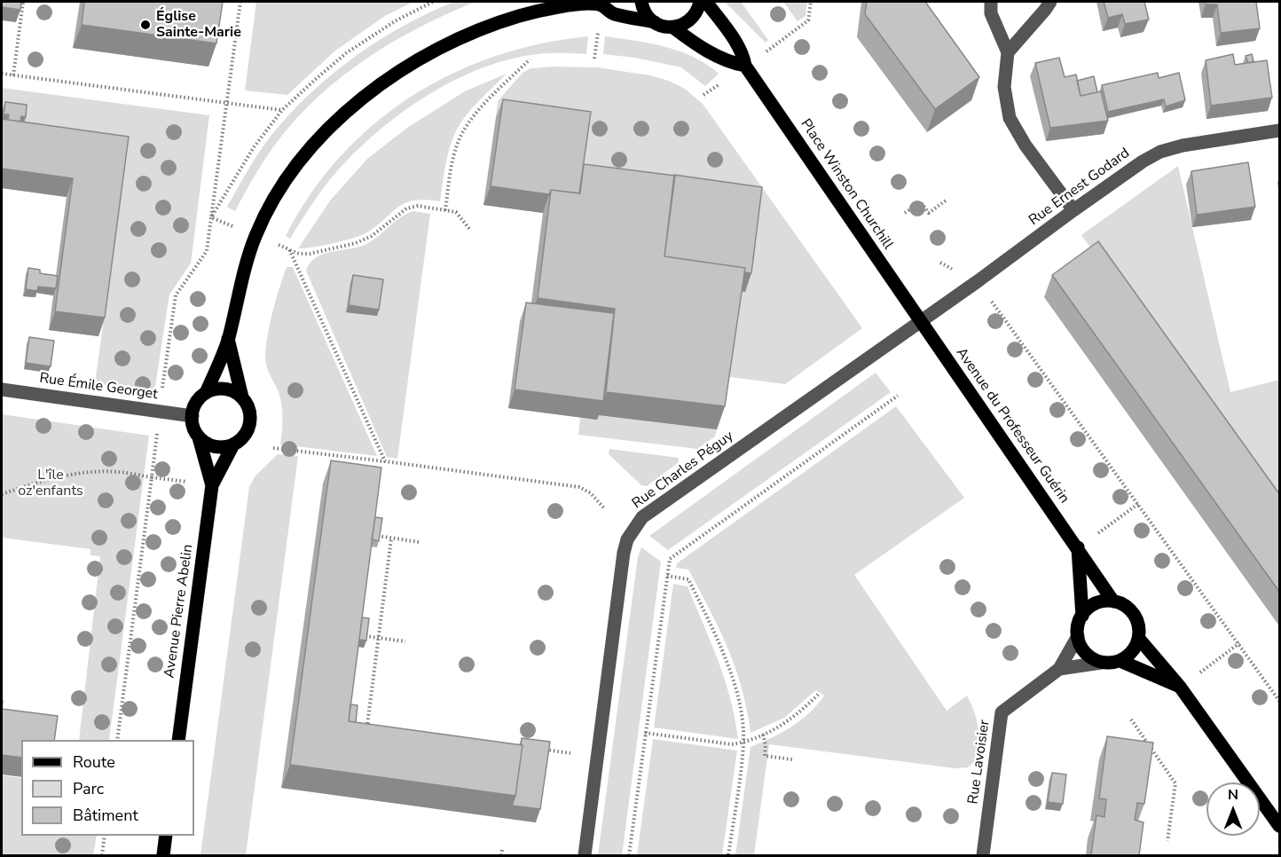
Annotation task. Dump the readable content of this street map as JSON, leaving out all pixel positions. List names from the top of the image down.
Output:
{
  "streets": {
    "main road": ["Place Winston Churchill", "Avenue du Professeur Guérin", "Avenue Pierre Abelin"],
    "street": [
      "Rue Ernest Godard",
      "Rue Émile Georget",
      "Rue Charles Péguy",
      "Rue Lavoisier"
    ]
  },
  "crossings": [
    ["Place Winston Churchill", "Rue Ernest Godard"],
    ["Place Winston Churchill", "Avenue du Professeur Guérin"],
    ["Place Winston Churchill", "Rue Charles Péguy"],
    ["Rue Ernest Godard", "Avenue du Professeur Guérin"],
    ["Rue Ernest Godard", "Rue Charles Péguy"],
    ["Rue Émile Georget", "Avenue Pierre Abelin"],
    ["Avenue du Professeur Guérin", "Rue Charles Péguy"],
    ["Avenue du Professeur Guérin", "Rue Lavoisier"]
  ],
  "parks": ["L'île oz'enfants"],
  "places": ["Église Sainte-Marie"],
  "legend": ["Route", "Parc", "Bâtiment"],
  "north": "top"
}
